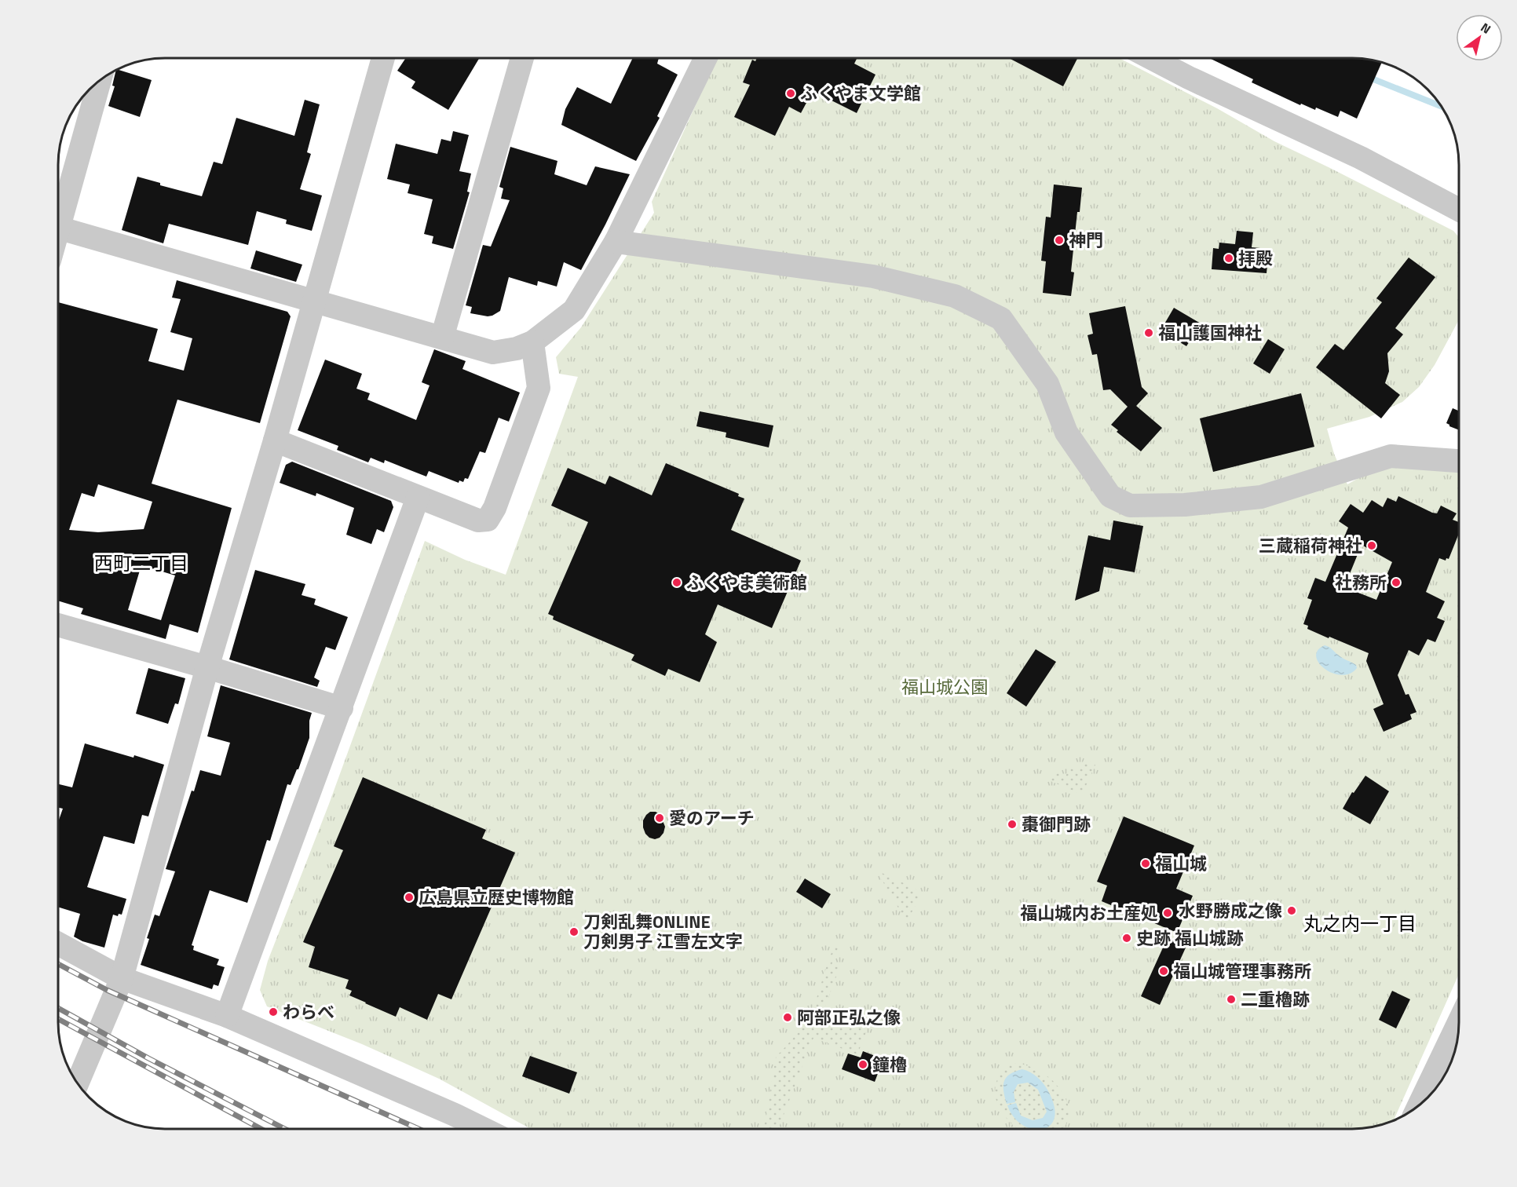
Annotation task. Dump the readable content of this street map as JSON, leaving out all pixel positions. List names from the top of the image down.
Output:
{
  "districts": ["西町二丁目", "丸之内一丁目"],
  "parks": ["福山城公園"],
  "places": [
    "ふくやま文学館",
    "神門",
    "拝殿",
    "福山護国神社",
    "三蔵稲荷神社",
    "ふくやま美術館",
    "社務所",
    "愛のアーチ",
    "棗御門跡",
    "福山城",
    "広島県立歴史博物館",
    "水野勝成之像",
    "福山城内お土産処",
    "刀剣乱舞ONLINE 刀剣男子 江雪左文字",
    "史跡 福山城跡",
    "福山城管理事務所",
    "二重櫓跡",
    "わらべ",
    "阿部正弘之像",
    "鐘櫓"
  ],
  "north": "top right"
}
